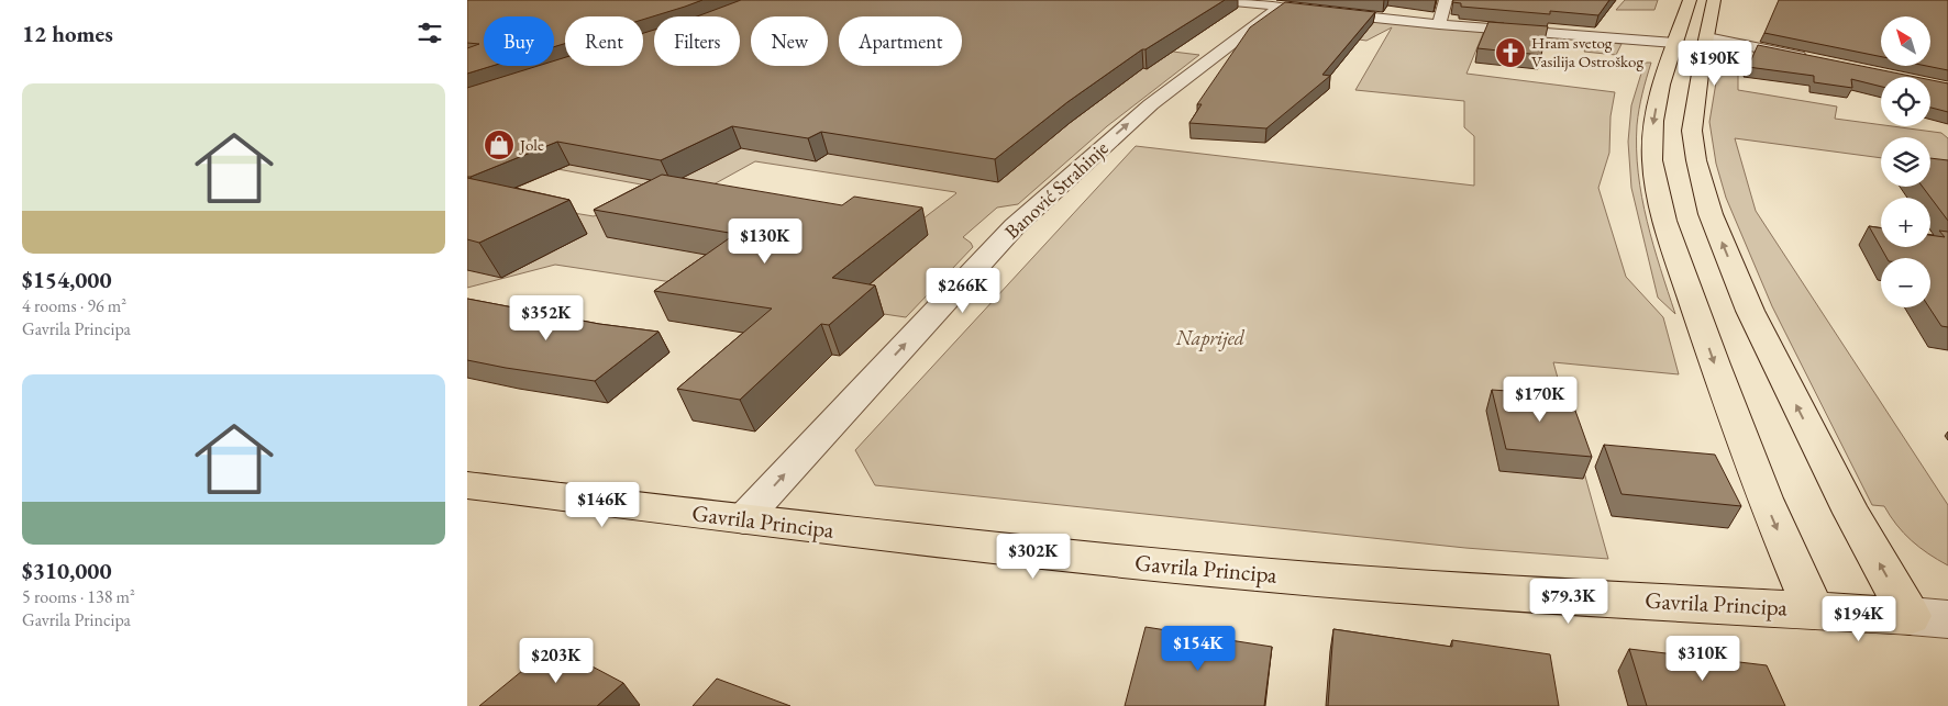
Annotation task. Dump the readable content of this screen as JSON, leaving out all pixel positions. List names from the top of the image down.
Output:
{
  "streets": {
    "main road": ["Gavrila Principa"],
    "street": ["Banović Strahinje"]
  },
  "crossings": [
    ["Banović Strahinje", "Gavrila Principa"]
  ],
  "one_way": ["Banović Strahinje"],
  "parks": ["Naprijed"],
  "places": {
    "church": ["Hram svetog Vasilija Ostroškog"],
    "shop": ["Jole"]
  },
  "north": "top left",
  "page": {
    "heading": "12 homes",
    "map_buttons": ["+", "−"],
    "chip": [
      "Buy",
      "Rent",
      "Filters",
      "New",
      "Apartment"
    ],
    "price": [
      "$190K",
      "$130K",
      "$266K",
      "$352K",
      "$170K",
      "$146K",
      "$302K",
      "$79.3K",
      "$194K",
      "$154K",
      "$310K",
      "$203K"
    ],
    "list": [
      {
        "name": "$154,000",
        "note": "4 rooms · 96 m² · Gavrila Principa"
      },
      {
        "name": "$310,000",
        "note": "5 rooms · 138 m² · Gavrila Principa"
      }
    ]
  }
}
